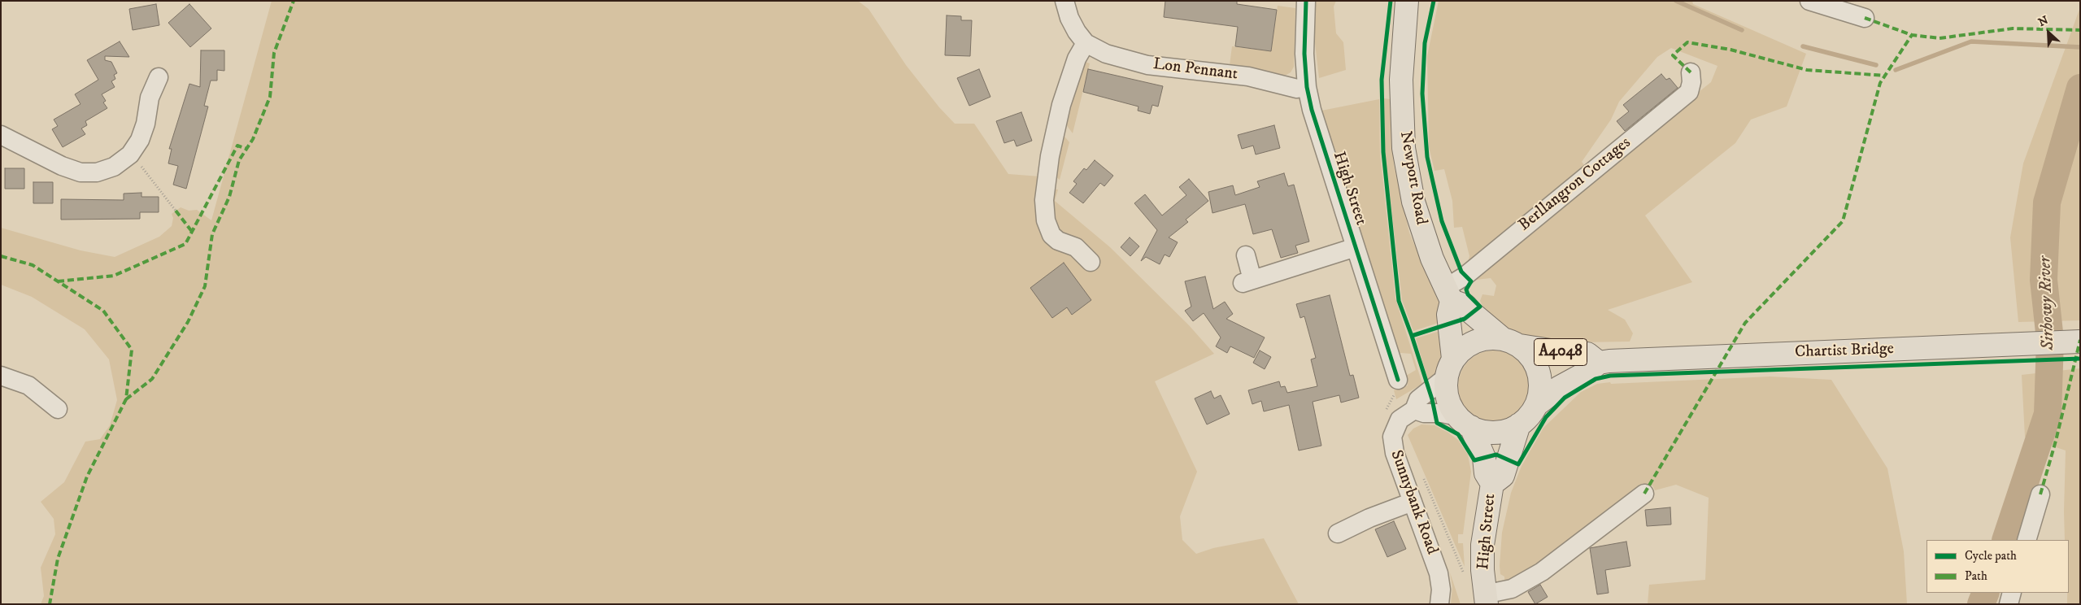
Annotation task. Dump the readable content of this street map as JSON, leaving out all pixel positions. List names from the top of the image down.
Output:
{
  "streets": {
    "main road": [
      "Newport Road",
      "High Street",
      "Chartist Bridge",
      "A4048"
    ],
    "street": ["Lon Pennant", "Berllangron Cottages", "Sunnybank Road"]
  },
  "crossings": [
    ["Lon Pennant", "High Street"],
    ["Newport Road", "Berllangron Cottages"],
    ["Newport Road", "High Street"],
    ["Newport Road", "A4048"],
    ["Newport Road", "Sunnybank Road"],
    ["High Street", "A4048"],
    ["High Street", "Sunnybank Road"],
    ["Chartist Bridge", "A4048"],
    ["A4048", "Sunnybank Road"]
  ],
  "water": ["Sirhowy River"],
  "legend": ["Cycle path", "Path"],
  "north": "top left"
}
